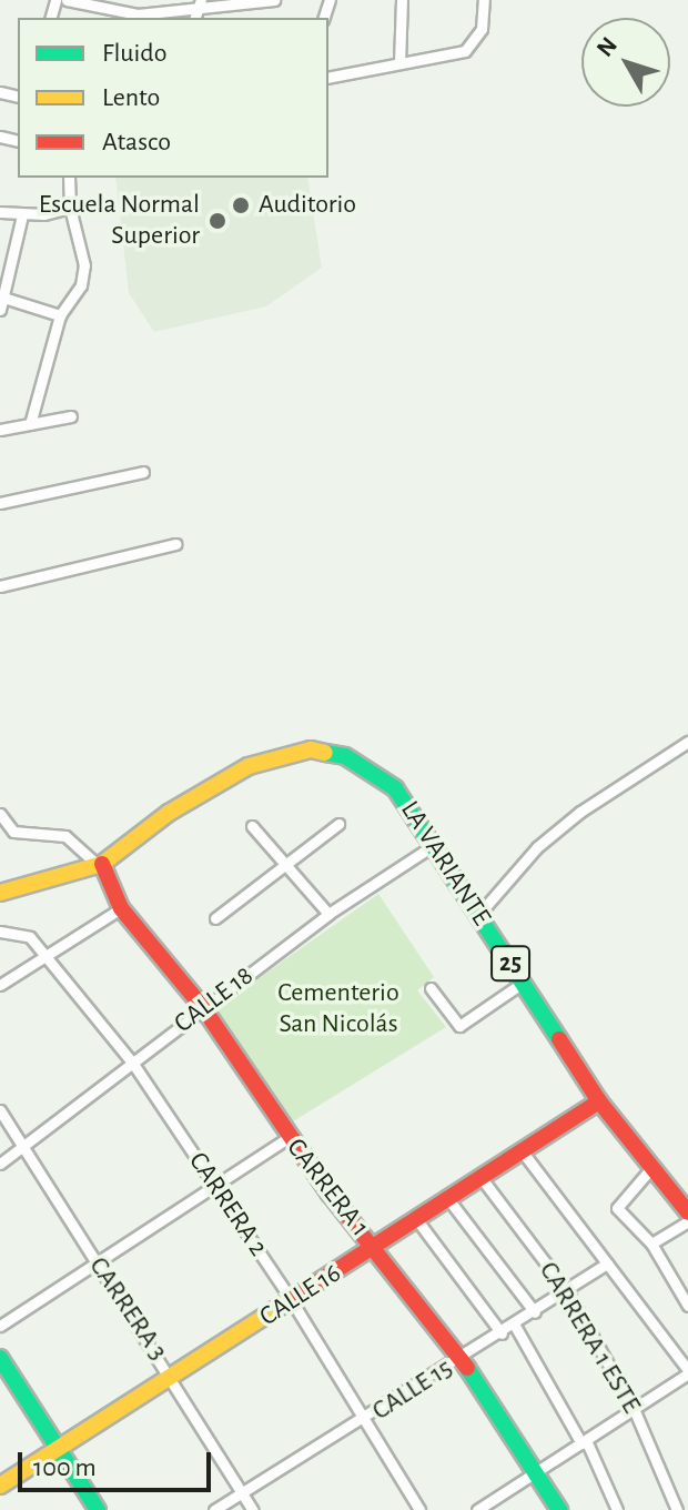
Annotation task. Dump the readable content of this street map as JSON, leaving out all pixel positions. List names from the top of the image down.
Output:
{
  "streets": {
    "street": [
      "LA VARIANTE",
      "25",
      "CALLE 18",
      "CARRERA 1",
      "CARRERA 2",
      "CALLE 16",
      "CARRERA 3",
      "CARRERA 1 ESTE",
      "CALLE 15"
    ]
  },
  "crossings": [
    ["LA VARIANTE", "CALLE 18"],
    ["LA VARIANTE", "CARRERA 1"],
    ["LA VARIANTE", "CALLE 16"],
    ["CALLE 18", "CARRERA 1"],
    ["CALLE 18", "CARRERA 2"],
    ["CALLE 18", "CARRERA 3"],
    ["CARRERA 1", "CALLE 16"],
    ["CARRERA 1", "CALLE 15"],
    ["CARRERA 2", "CALLE 16"],
    ["CARRERA 2", "CALLE 15"],
    ["CALLE 16", "CARRERA 3"],
    ["CALLE 16", "CARRERA 1 ESTE"],
    ["CARRERA 3", "CALLE 15"],
    ["CARRERA 1 ESTE", "CALLE 15"]
  ],
  "parks": ["Cementerio San Nicolás"],
  "places": ["Auditorio", "Escuela Normal Superior"],
  "legend": ["Fluido", "Lento", "Atasco"],
  "scale_bar": "100 m",
  "north": "top left"
}
